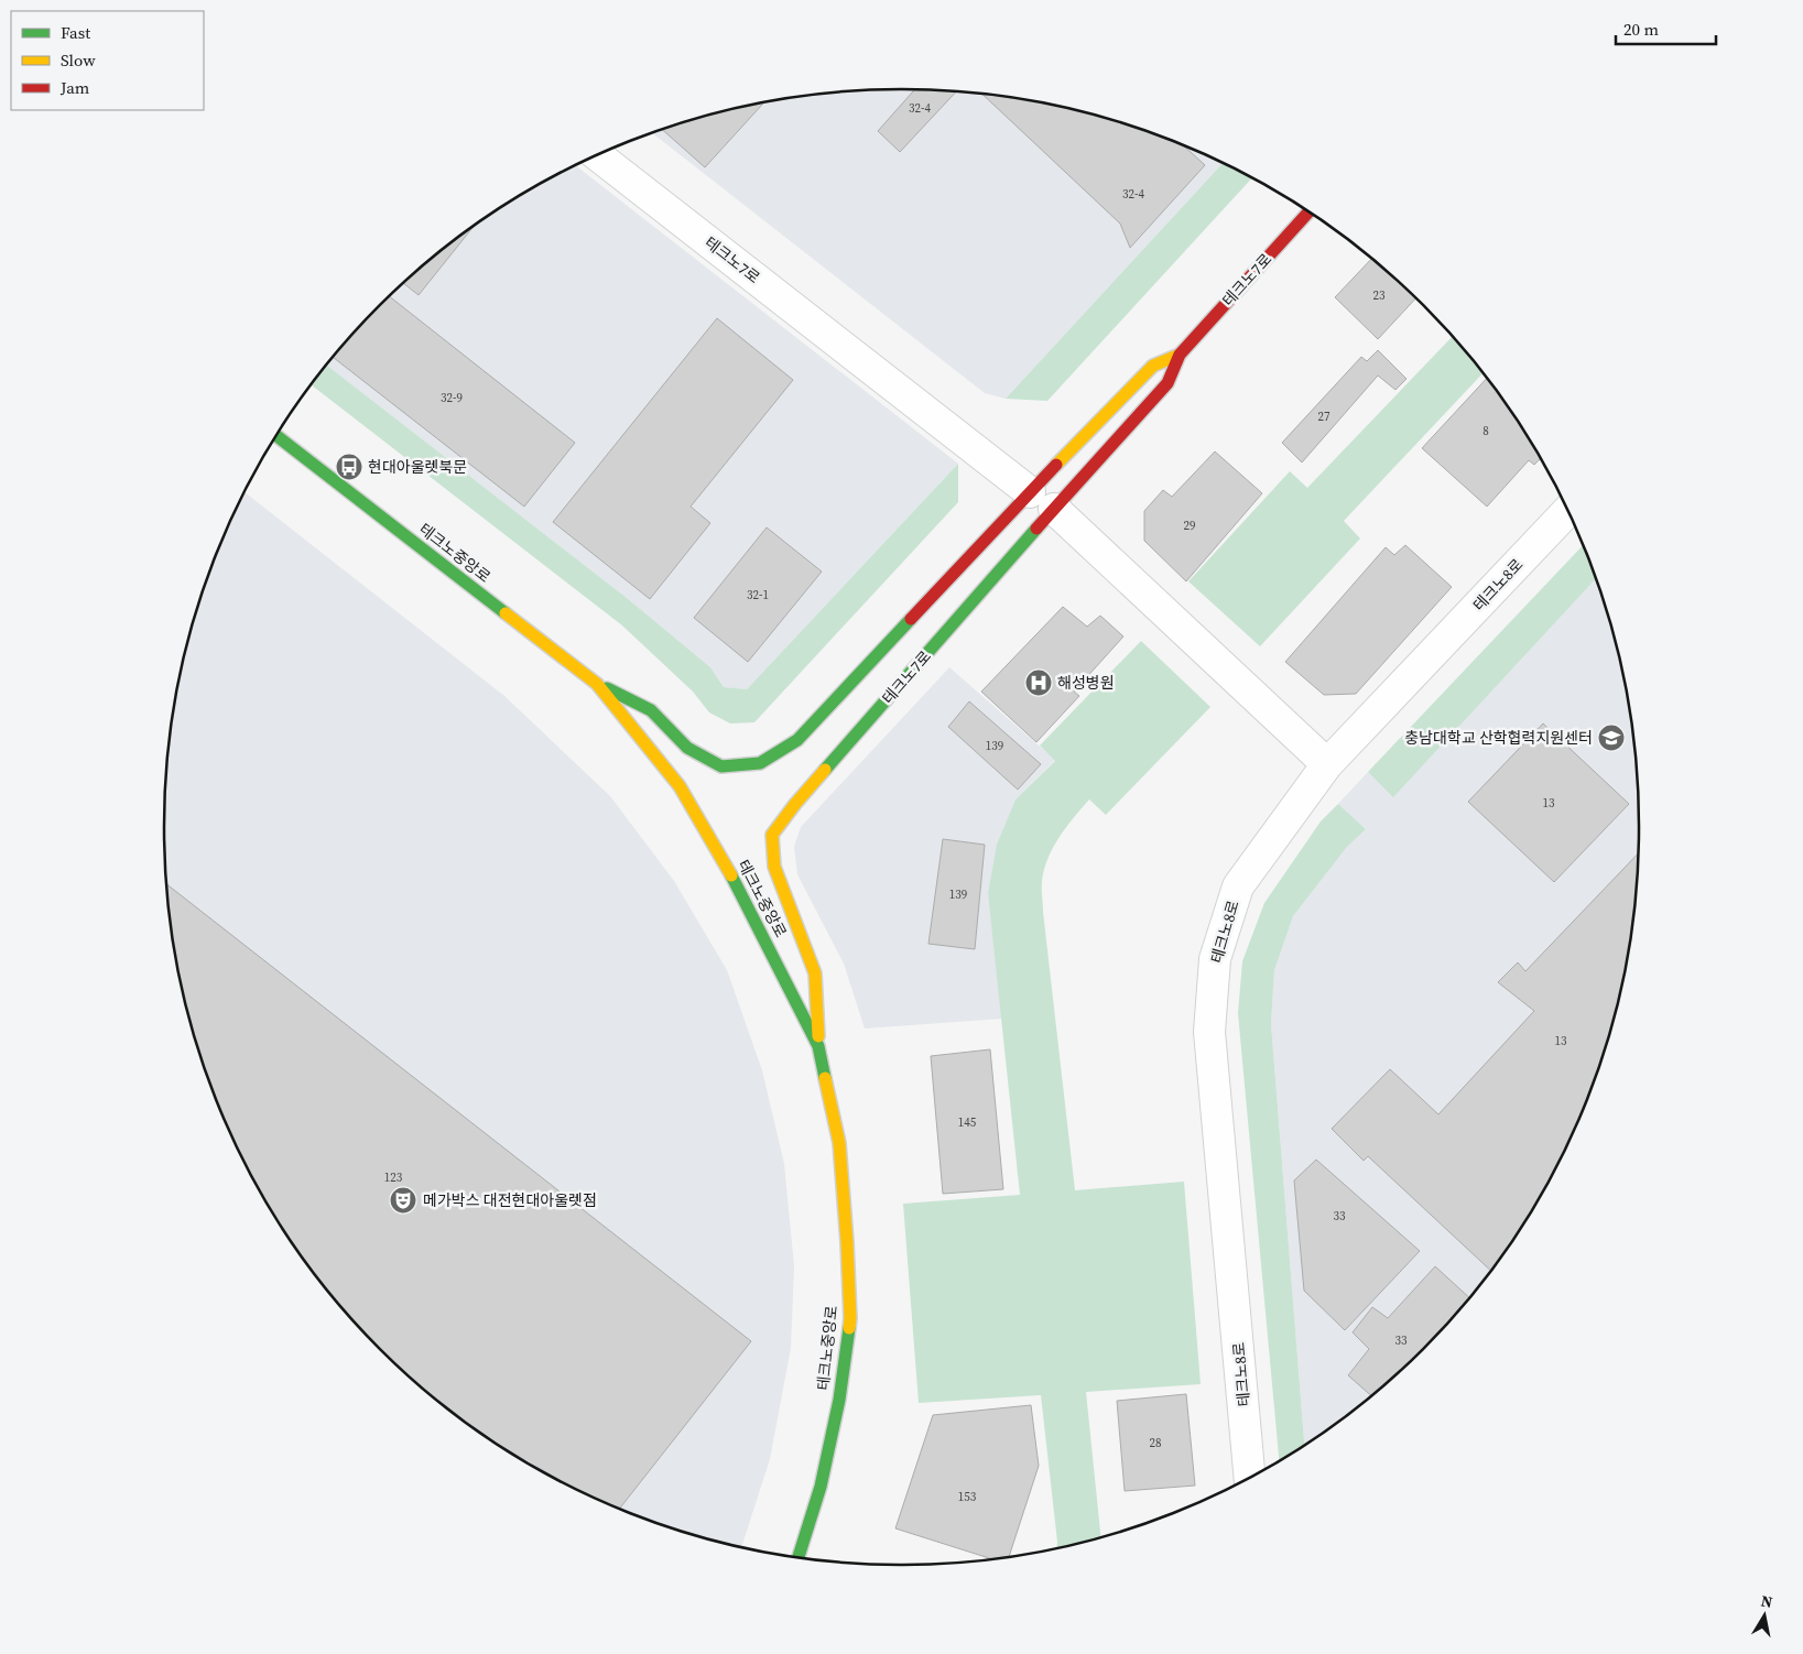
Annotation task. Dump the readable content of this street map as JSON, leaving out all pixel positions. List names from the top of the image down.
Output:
{
  "streets": {
    "main road": ["테크노7로", "테크노중앙로"],
    "street": ["테크노8로"]
  },
  "crossings": [
    ["테크노7로", "테크노중앙로"]
  ],
  "places": {
    "bus stop": ["현대아울렛북문"],
    "hospital": ["해성병원"],
    "school or university": ["충남대학교 산학협력지원센터"],
    "theatre": ["메가박스 대전현대아울렛점"]
  },
  "house_numbers": [
    "32-4",
    "32-4",
    "23",
    "32-9",
    "27",
    "8",
    "29",
    "32-1",
    "139",
    "13",
    "139",
    "13",
    "145",
    "123",
    "33",
    "33",
    "28",
    "153"
  ],
  "legend": ["Fast", "Slow", "Jam"],
  "scale_bar": "20 m",
  "north": "top"
}
